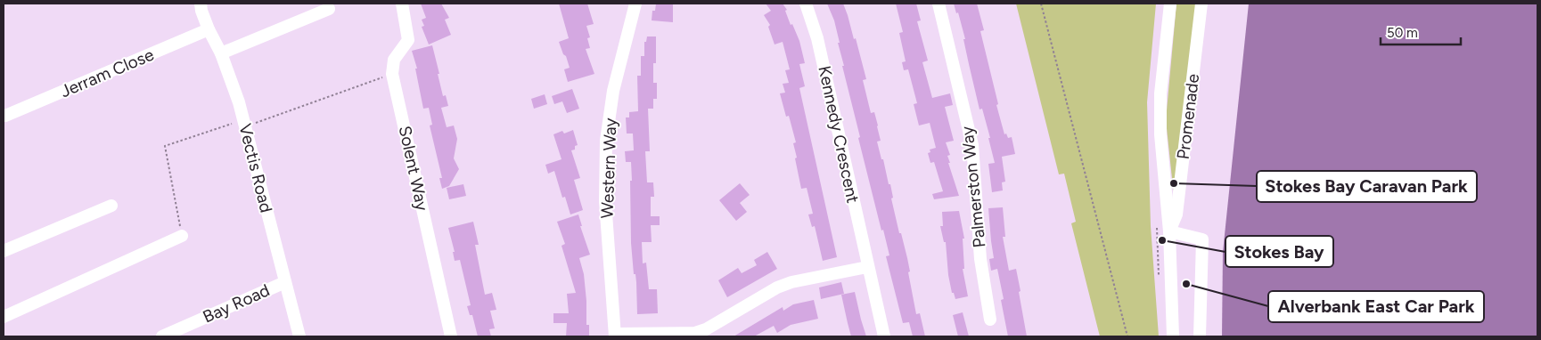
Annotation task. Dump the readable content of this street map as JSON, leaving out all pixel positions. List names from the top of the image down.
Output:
{
  "streets": {
    "street": [
      "Jerram Close",
      "Promenade",
      "Kennedy Crescent",
      "Vectis Road",
      "Solent Way",
      "Western Way",
      "Palmerston Way",
      "Bay Road"
    ]
  },
  "crossings": [
    ["Jerram Close", "Vectis Road"],
    ["Vectis Road", "Bay Road"]
  ],
  "places": ["Stokes Bay Caravan Park", "Stokes Bay", "Alverbank East Car Park"],
  "scale_bar": "50 m"
}
